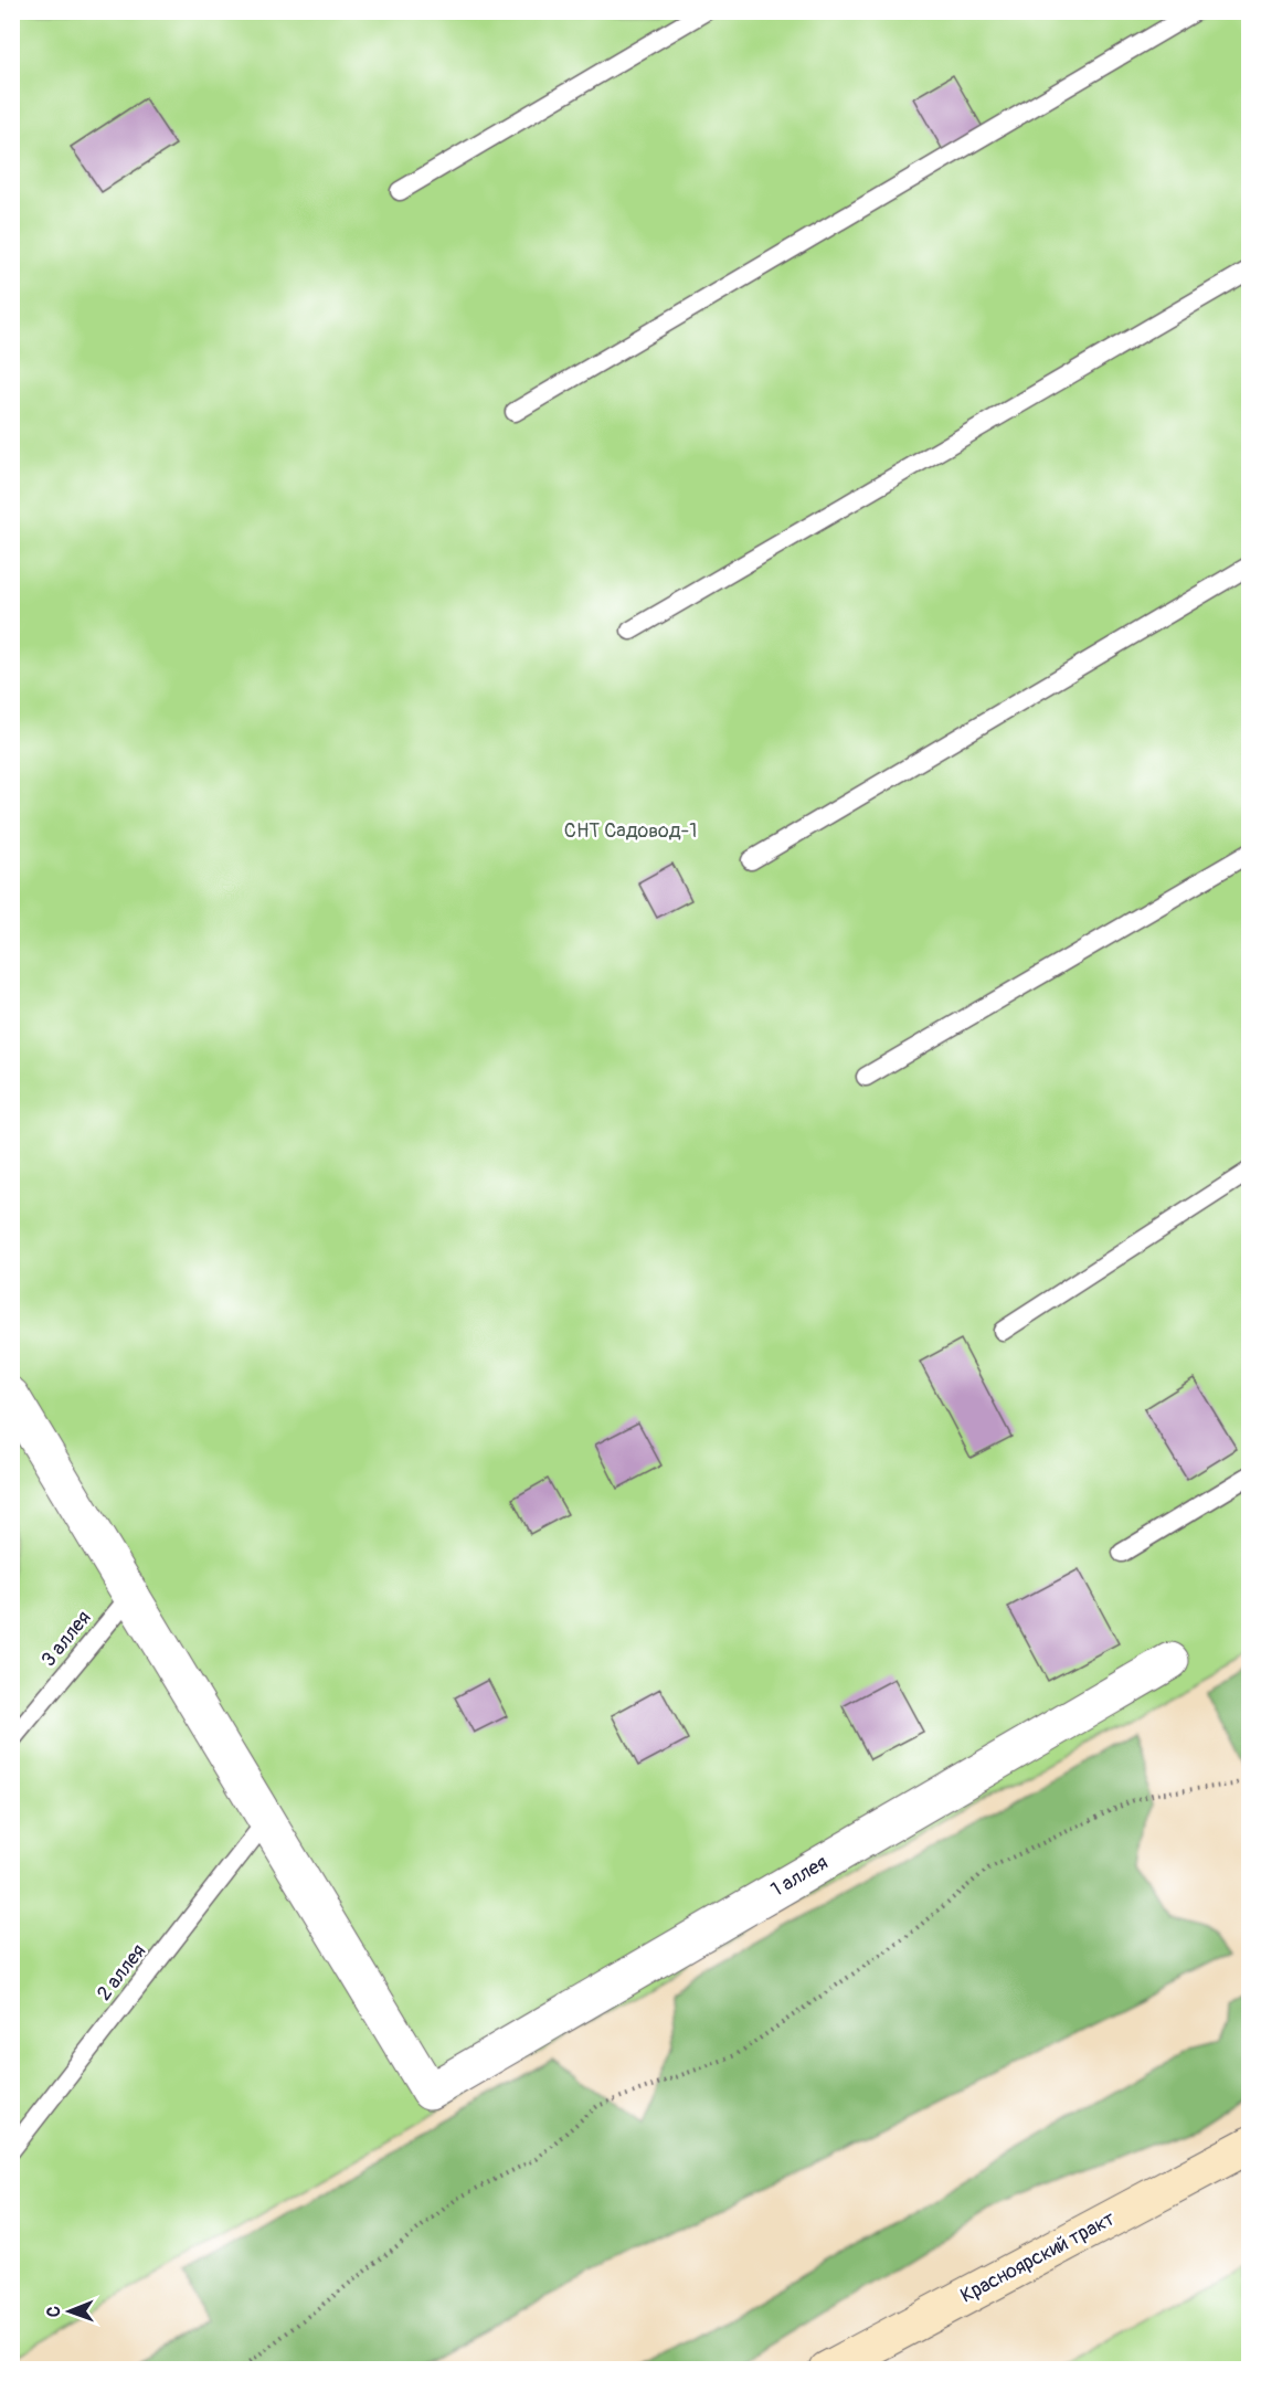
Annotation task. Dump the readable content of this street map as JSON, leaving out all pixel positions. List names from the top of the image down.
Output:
{
  "streets": {
    "main road": ["Красноярский тракт"],
    "street": ["1 аллея"],
    "lane": ["3 аллея", "2 аллея"]
  },
  "crossings": [
    ["1 аллея", "2 аллея"]
  ],
  "parks": ["СНТ Садовод-1"],
  "north": "left"
}
